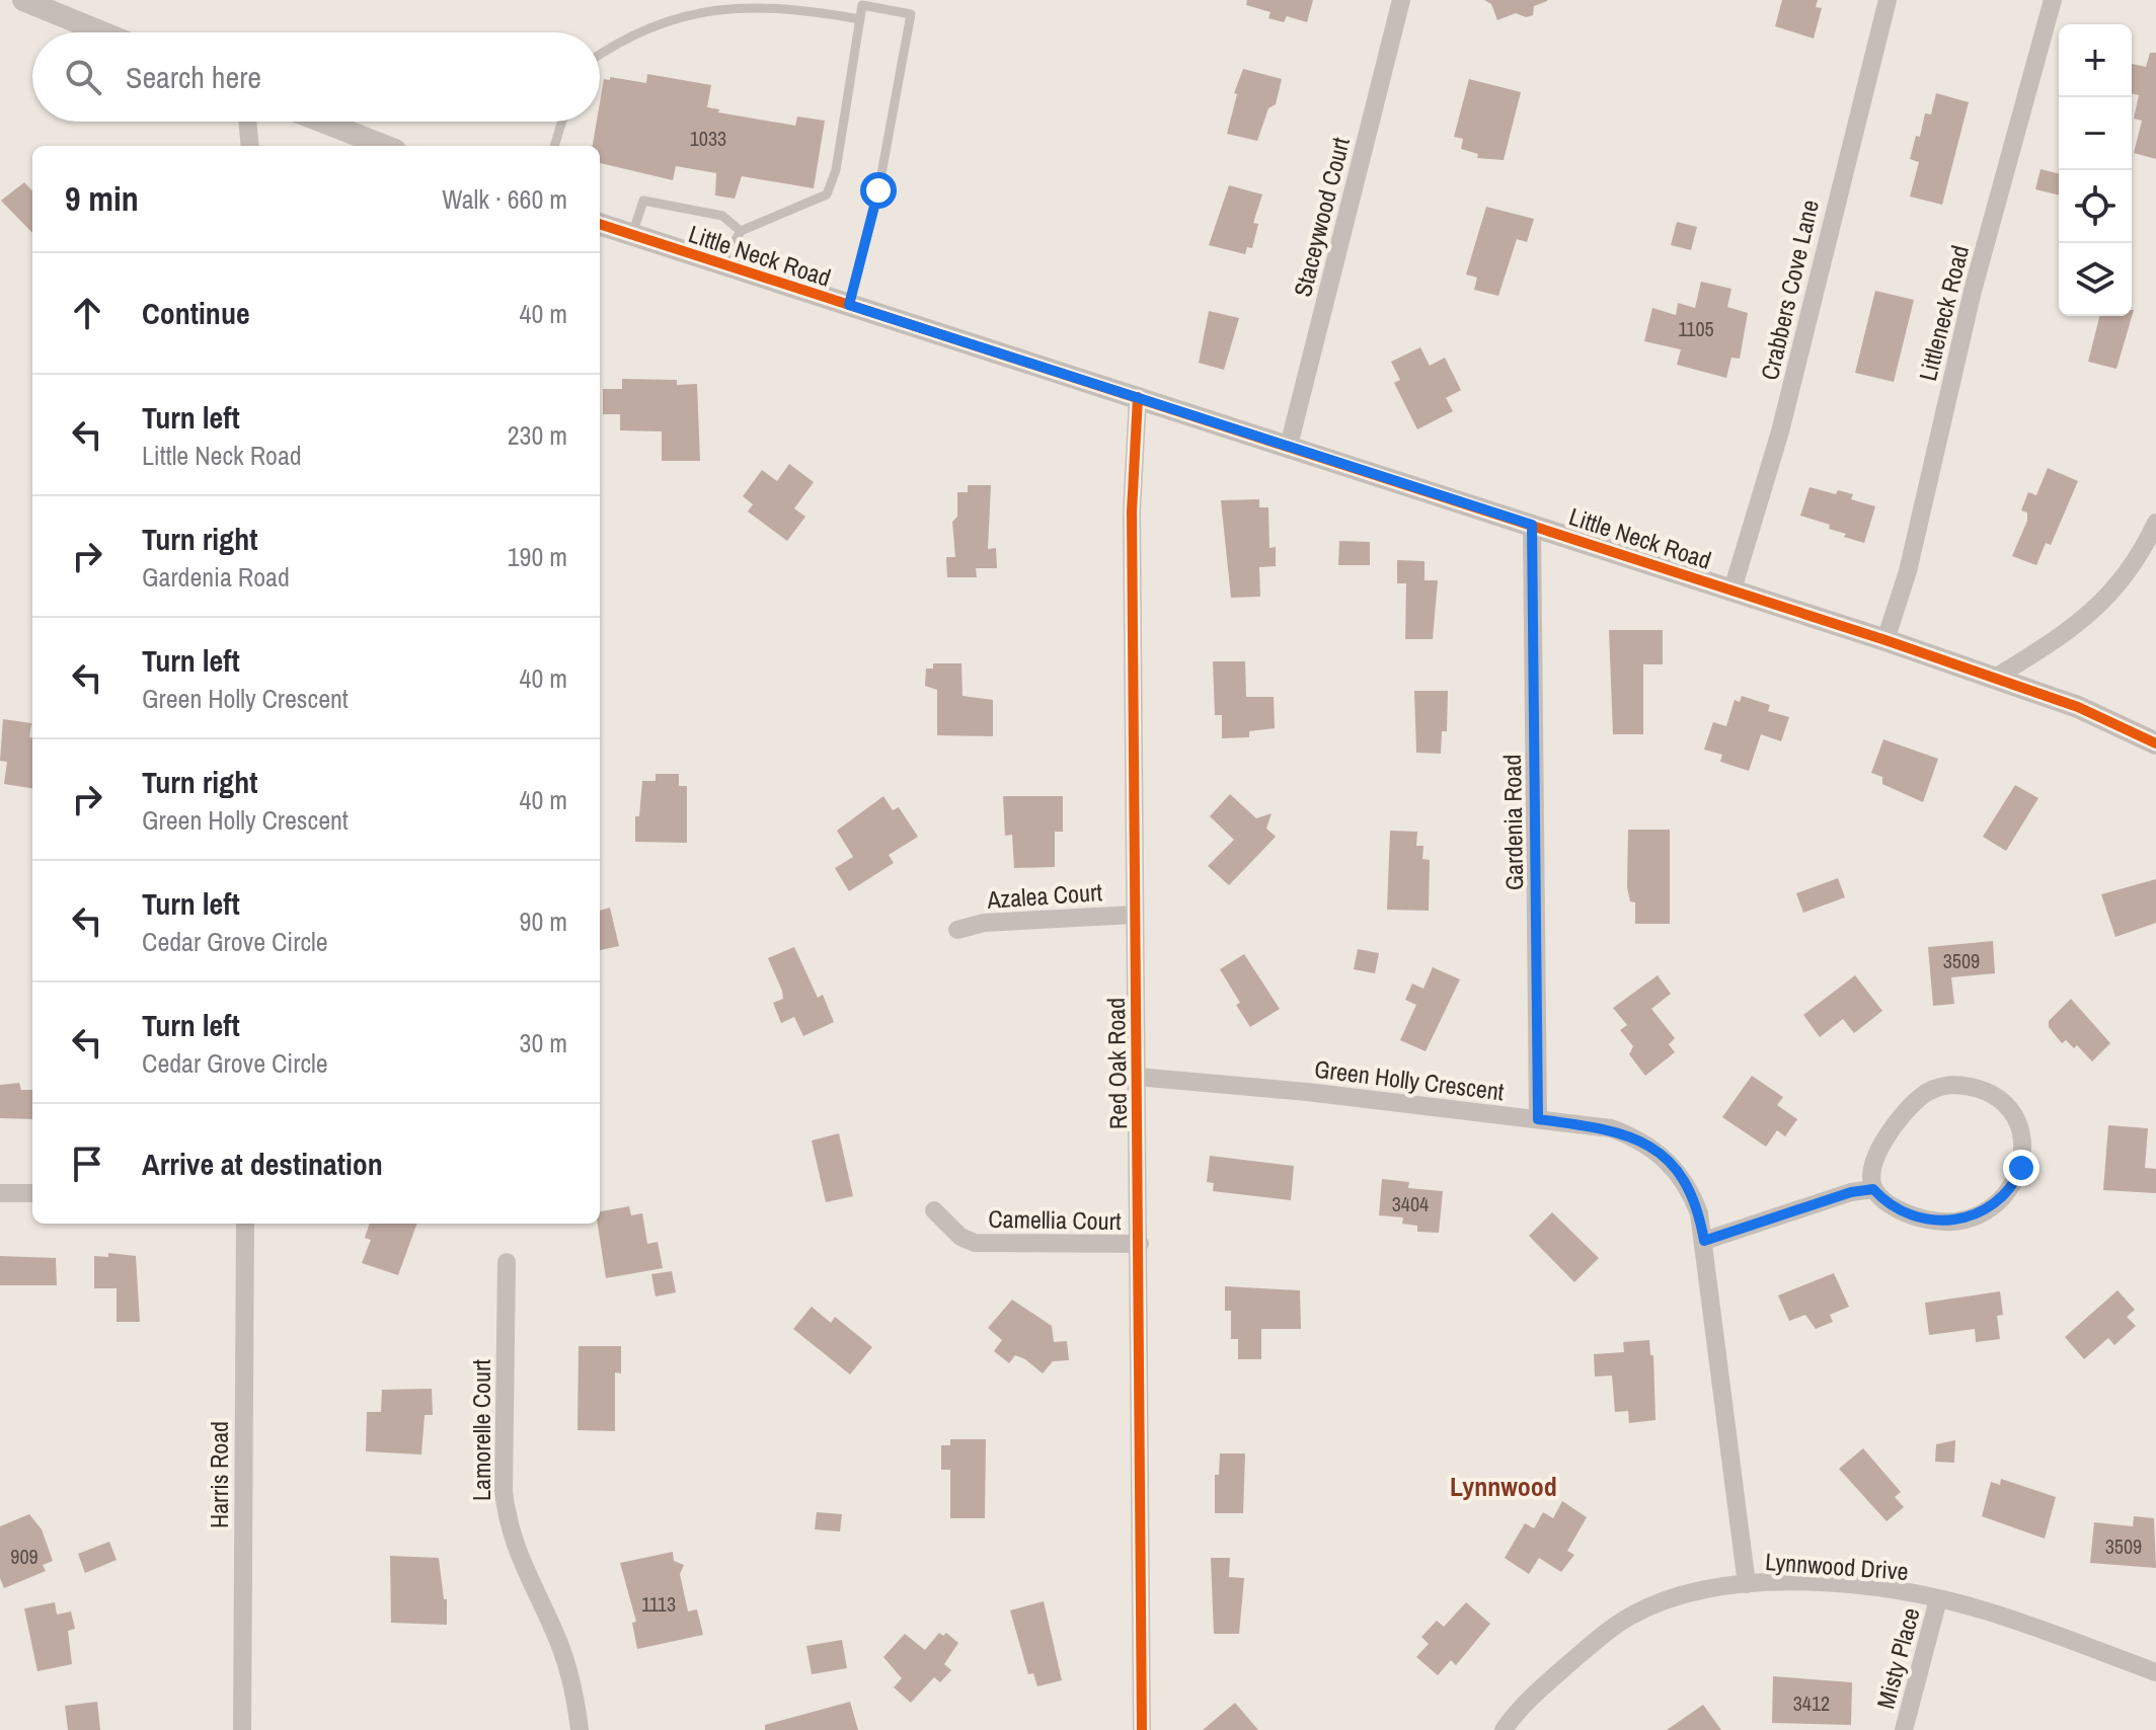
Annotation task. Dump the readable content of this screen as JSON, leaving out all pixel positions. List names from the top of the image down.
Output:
{
  "streets": {
    "street": [
      "Staceywood Court",
      "Little Neck Road",
      "Crabbers Cove Lane",
      "Littleneck Road",
      "Gardenia Road",
      "Azalea Court",
      "Red Oak Road",
      "Green Holly Crescent",
      "Camellia Court",
      "Lamorelle Court",
      "Harris Road",
      "Lynnwood Drive",
      "Misty Place"
    ]
  },
  "crossings": [
    ["Staceywood Court", "Little Neck Road"],
    ["Little Neck Road", "Crabbers Cove Lane"],
    ["Little Neck Road", "Littleneck Road"],
    ["Little Neck Road", "Gardenia Road"],
    ["Little Neck Road", "Red Oak Road"],
    ["Gardenia Road", "Green Holly Crescent"],
    ["Azalea Court", "Red Oak Road"],
    ["Red Oak Road", "Green Holly Crescent"],
    ["Red Oak Road", "Camellia Court"],
    ["Green Holly Crescent", "Lynnwood Drive"],
    ["Lynnwood Drive", "Misty Place"]
  ],
  "districts": ["Lynnwood"],
  "house_numbers": [
    "1033",
    "1105",
    "3509",
    "3404",
    "3509",
    "909",
    "1113",
    "3412"
  ],
  "page": {
    "map_buttons": ["+", "−"],
    "search": "Search here",
    "heading": ["9 min", "Walk · 660 m"],
    "list": [
      ["Continue", "40 m"],
      ["Turn left", "Little Neck Road", "230 m"],
      ["Turn right", "Gardenia Road", "190 m"],
      ["Turn left", "Green Holly Crescent", "40 m"],
      ["Turn right", "Green Holly Crescent", "40 m"],
      ["Turn left", "Cedar Grove Circle", "90 m"],
      ["Turn left", "Cedar Grove Circle", "30 m"],
      "Arrive at destination"
    ]
  }
}
